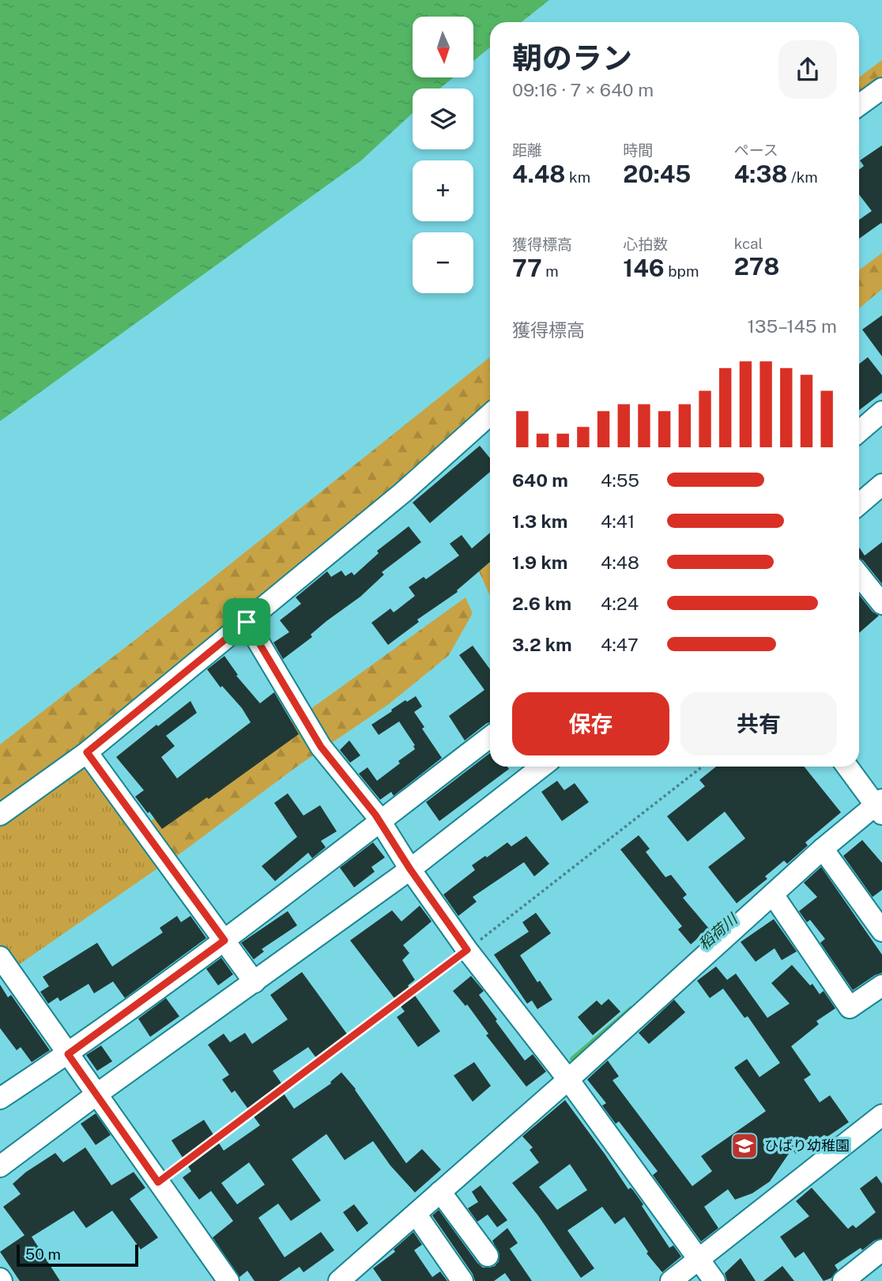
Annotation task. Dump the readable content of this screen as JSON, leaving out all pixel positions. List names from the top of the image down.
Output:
{
  "water": ["稻荷川"],
  "places": {
    "school or university": ["ひばり幼稚園"]
  },
  "scale_bar": "50 m",
  "north": "bottom",
  "page": {
    "map_buttons": ["+", "−"],
    "heading": ["朝のラン", "09:16 · 7 × 640 m"],
    "stats": [
      ["距離", "4.48 km"],
      ["時間", "20:45"],
      ["ペース", "4:38 /km"],
      ["獲得標高", "77 m"],
      ["心拍数", "146 bpm"],
      ["kcal", "278"]
    ],
    "chart": ["獲得標高", "135–145 m"],
    "list": [
      {
        "name": "640 m",
        "note": "4:55"
      },
      {
        "name": "1.3 km",
        "note": "4:41"
      },
      {
        "name": "1.9 km",
        "note": "4:48"
      },
      {
        "name": "2.6 km",
        "note": "4:24"
      },
      {
        "name": "3.2 km",
        "note": "4:47"
      }
    ],
    "buttons": ["保存", "共有"],
    "scale": "50 m"
  }
}
